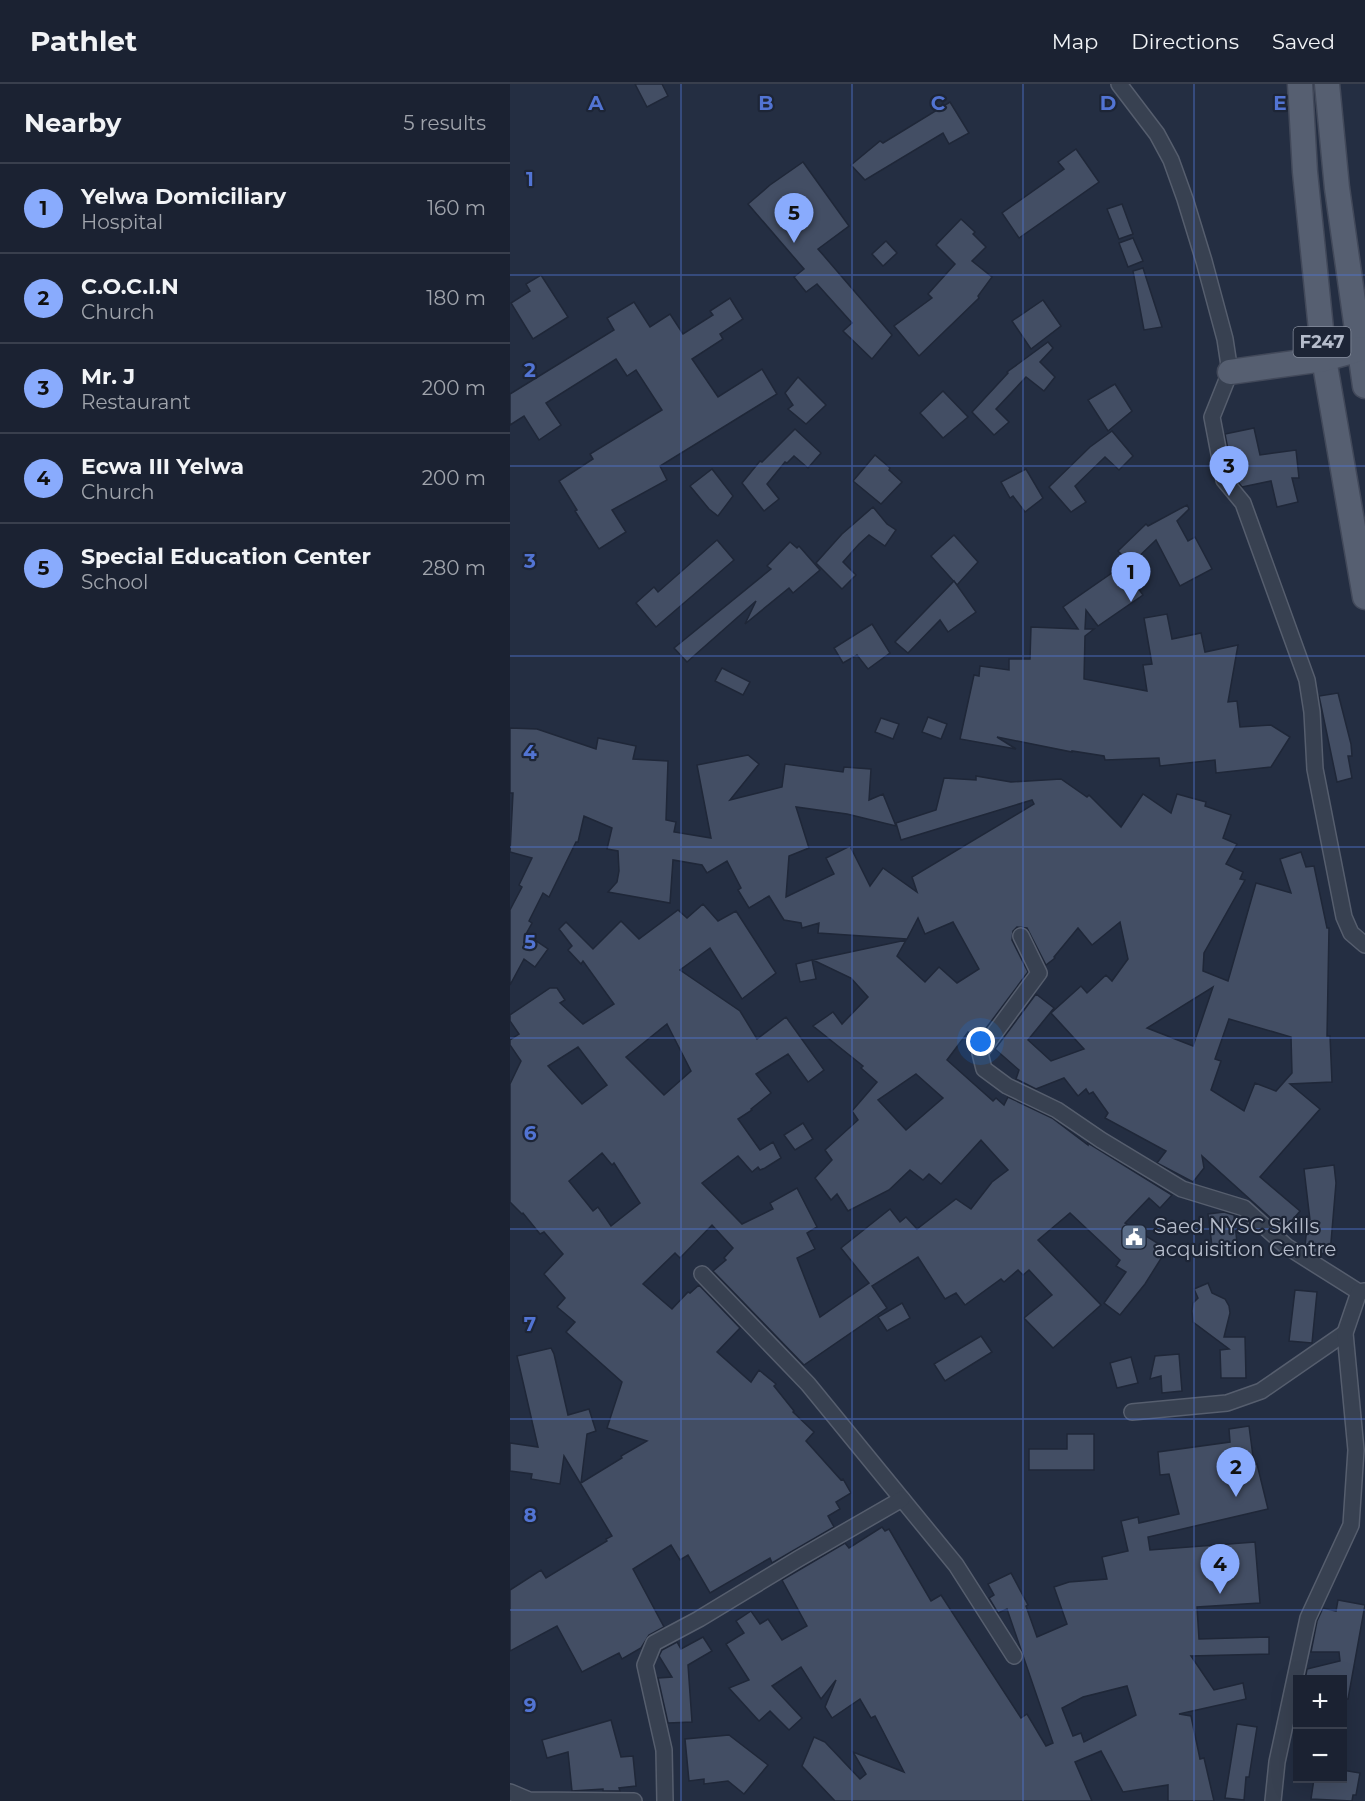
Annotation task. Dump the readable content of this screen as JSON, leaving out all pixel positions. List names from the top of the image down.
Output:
{
  "streets": {
    "main road": ["F247"]
  },
  "places": {
    "public building": ["Saed NYSC Skills acquisition Centre"]
  },
  "page": {
    "header": "Pathlet",
    "nav": ["Map", "Directions", "Saved"],
    "heading": ["Nearby", "5 results"],
    "list": [
      {
        "mark": "1",
        "name": "Yelwa Domiciliary",
        "note": "Hospital",
        "value": "160 m"
      },
      {
        "mark": "2",
        "name": "C.O.C.I.N",
        "note": "Church",
        "value": "180 m"
      },
      {
        "mark": "3",
        "name": "Mr. J",
        "note": "Restaurant",
        "value": "200 m"
      },
      {
        "mark": "4",
        "name": "Ecwa III Yelwa",
        "note": "Church",
        "value": "200 m"
      },
      {
        "mark": "5",
        "name": "Special Education Center",
        "note": "School",
        "value": "280 m"
      }
    ],
    "pins": [
      "5",
      "3",
      "1",
      "2",
      "4"
    ],
    "map_buttons": ["+", "−"]
  },
  "grid": {
    "columns": [
      "A",
      "B",
      "C",
      "D",
      "E"
    ],
    "rows": [
      "1",
      "2",
      "3",
      "4",
      "5",
      "6",
      "7",
      "8",
      "9"
    ]
  }
}
